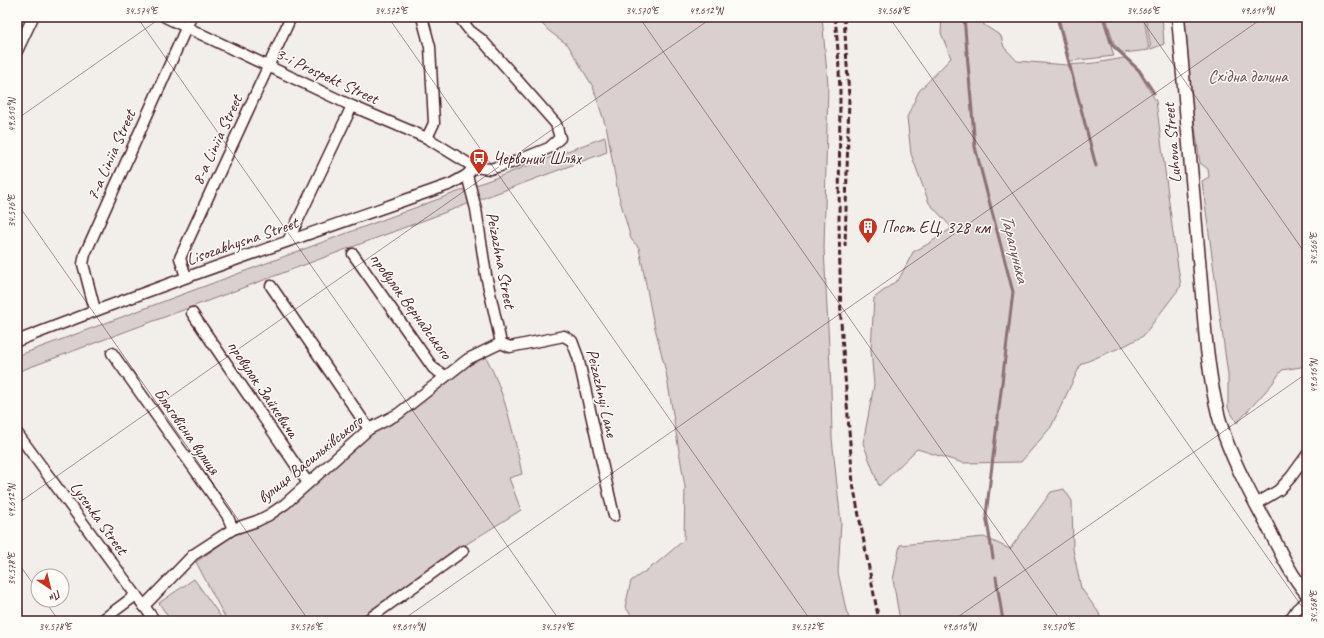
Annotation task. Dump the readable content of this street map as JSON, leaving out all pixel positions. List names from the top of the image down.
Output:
{
  "streets": {
    "street": [
      "3-i Prospekt Street",
      "8-a Liniia Street",
      "Luhova Street",
      "7-a Liniia Street",
      "Lisozakhysna Street",
      "Peizazhna Street",
      "провулок Вернадського",
      "провулок Зайкевича",
      "Peizazhnyi Lane",
      "Благовісна вулиця",
      "вулиця Васильківського",
      "Lysenka Street"
    ]
  },
  "crossings": [
    ["3-i Prospekt Street", "8-a Liniia Street"],
    ["3-i Prospekt Street", "7-a Liniia Street"],
    ["3-i Prospekt Street", "Lisozakhysna Street"],
    ["8-a Liniia Street", "Lisozakhysna Street"],
    ["7-a Liniia Street", "Lisozakhysna Street"],
    ["Lisozakhysna Street", "Peizazhna Street"],
    ["Peizazhna Street", "Peizazhnyi Lane"],
    ["Peizazhna Street", "вулиця Васильківського"],
    ["провулок Вернадського", "вулиця Васильківського"],
    ["провулок Зайкевича", "вулиця Васильківського"],
    ["Peizazhnyi Lane", "вулиця Васильківського"],
    ["Благовісна вулиця", "вулиця Васильківського"],
    ["вулиця Васильківського", "Lysenka Street"]
  ],
  "water": ["Тарапунька"],
  "parks": ["Східна долина"],
  "places": {
    "bus stop": ["Червоний Шлях"],
    "building": ["Пост ЕЦ, 328 км"]
  },
  "north": "bottom right",
  "coordinates": [
    "34.574°E",
    "34.572°E",
    "34.570°E",
    "49.612°N",
    "34.568°E",
    "34.566°E",
    "49.614°N",
    "49.610°N",
    "34.576°E",
    "49.616°N",
    "34.578°E"
  ]
}
